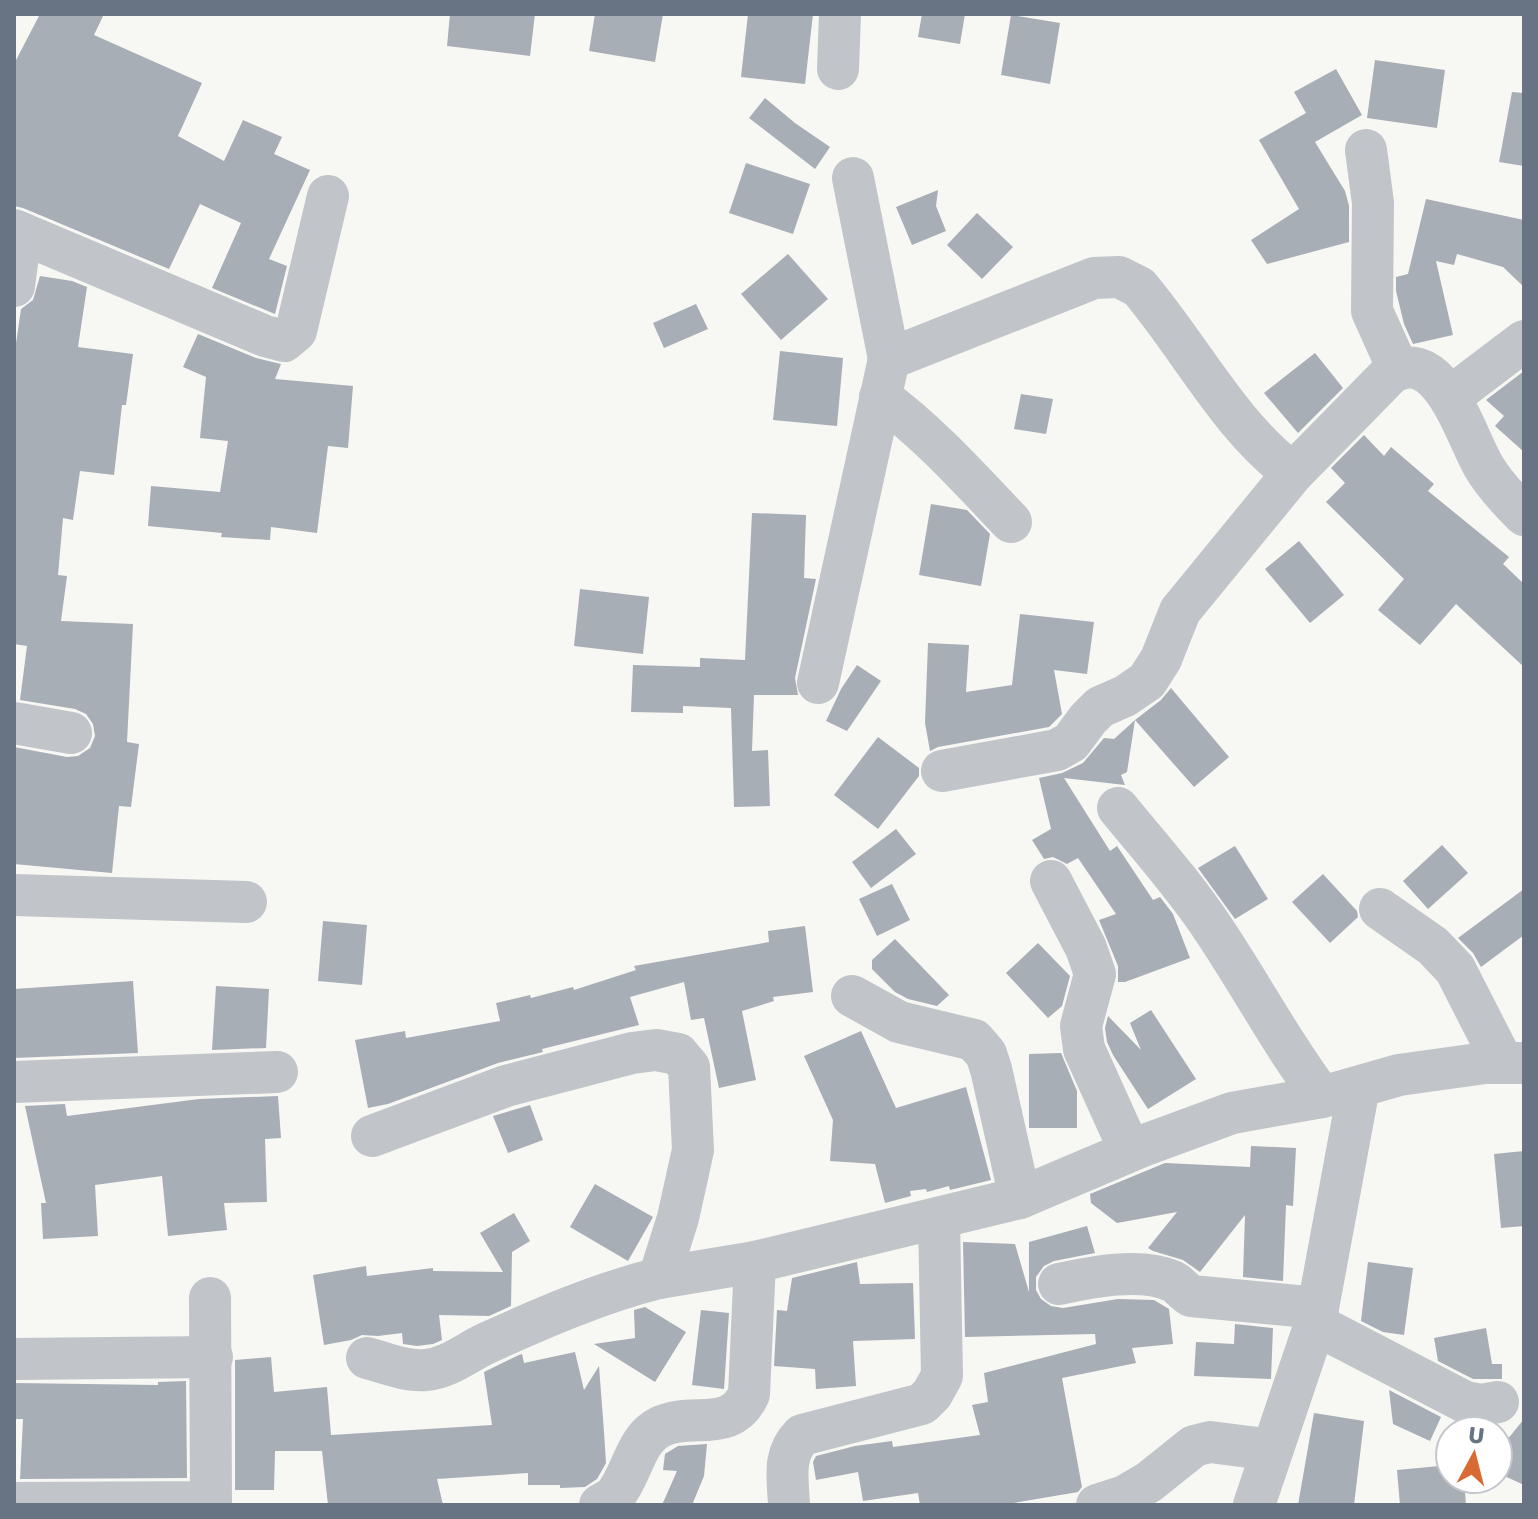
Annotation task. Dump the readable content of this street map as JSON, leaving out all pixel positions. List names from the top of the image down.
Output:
{
  "north": "top"
}
